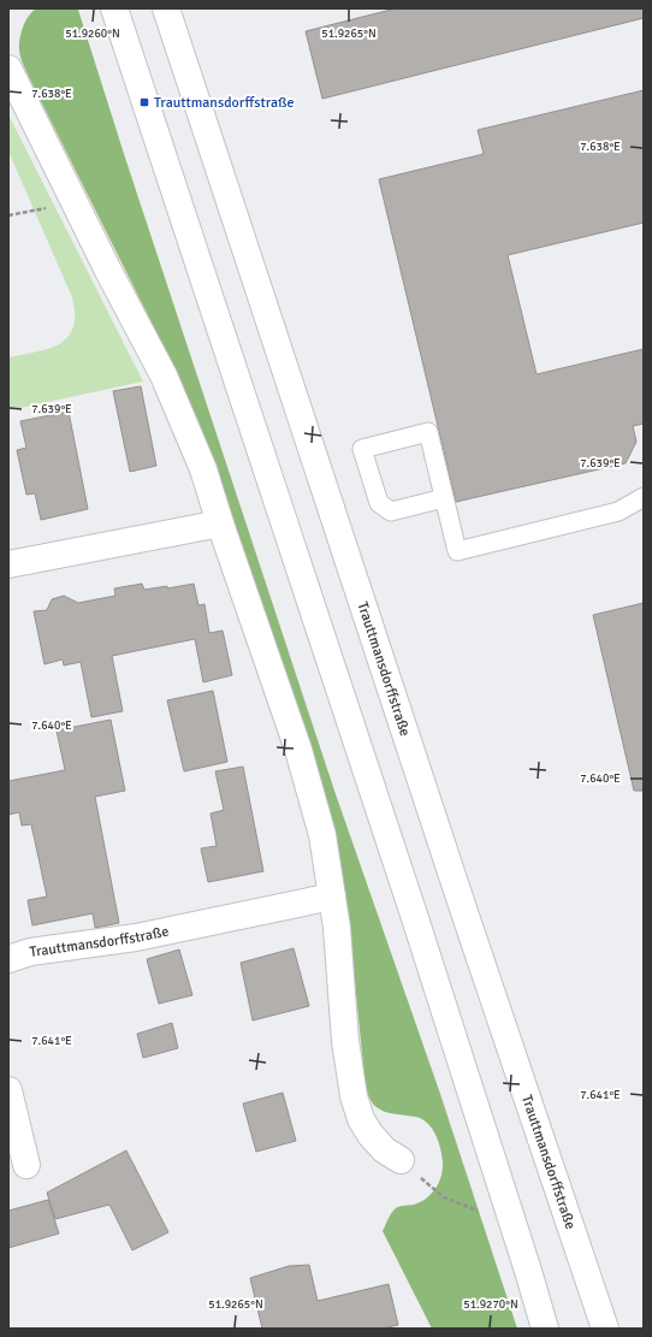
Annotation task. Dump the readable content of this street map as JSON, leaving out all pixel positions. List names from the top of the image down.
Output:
{
  "streets": {
    "main road": ["Trauttmansdorffstraße"]
  },
  "places": {
    "transit": ["Trauttmansdorffstraße"]
  },
  "coordinates": [
    "51.9260°N",
    "51.9265°N",
    "7.638°E",
    "7.639°E",
    "7.640°E",
    "7.641°E",
    "51.9270°N"
  ]
}
